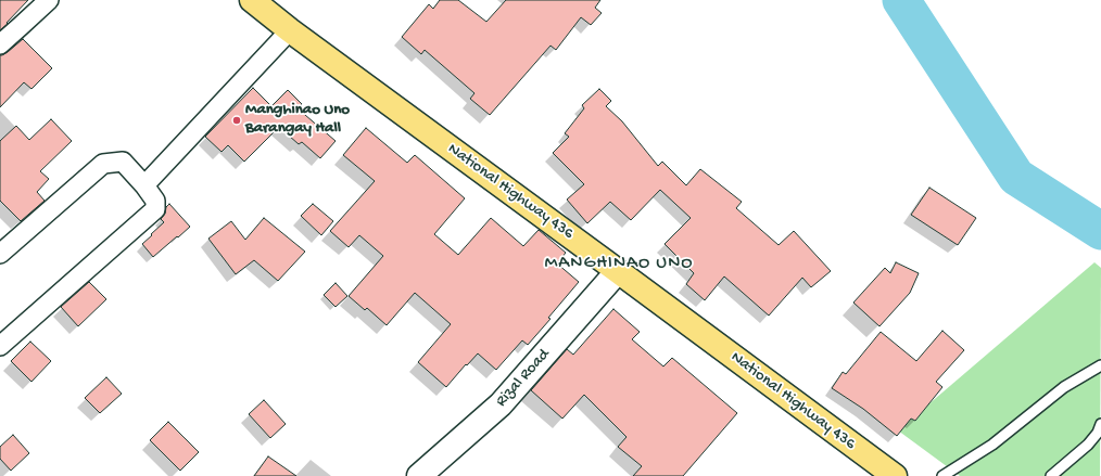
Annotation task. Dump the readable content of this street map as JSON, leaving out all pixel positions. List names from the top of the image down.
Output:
{
  "streets": {
    "main road": ["National Highway 436"],
    "street": ["Rizal Road"]
  },
  "crossings": [
    ["National Highway 436", "Rizal Road"]
  ],
  "districts": ["MANGHINAO UNO"],
  "places": ["Manghinao Uno Barangay Hall"]
}
